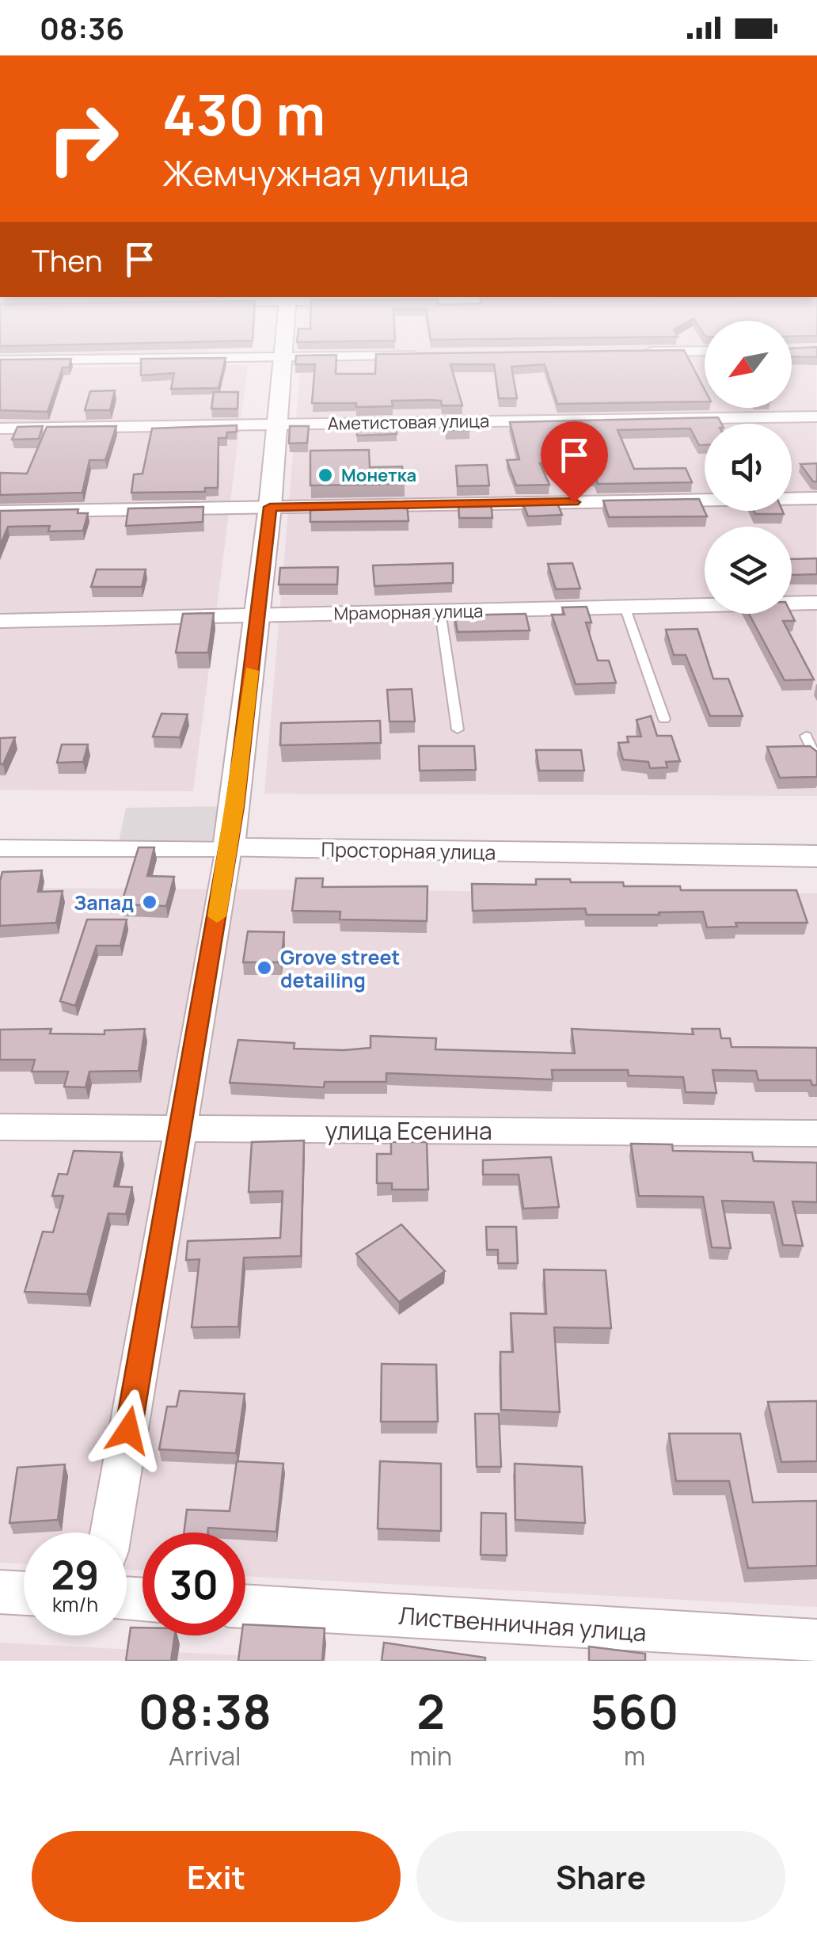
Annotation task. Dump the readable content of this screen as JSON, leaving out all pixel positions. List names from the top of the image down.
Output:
{
  "streets": {
    "street": [
      "Аметистовая улица",
      "Мраморная улица",
      "Просторная улица",
      "улица Есенина",
      "Лиственничная улица"
    ]
  },
  "places": ["Монетка", "Запад", "Grove street detailing"],
  "north": "bottom left",
  "page": {
    "status": "08:36",
    "turn": ["430 m", "Жемчужная улица"],
    "then": "Then",
    "speed": "29 km/h",
    "limit": "30",
    "eta": [
      "08:38",
      "Arrival",
      "2",
      "min",
      "560",
      "m"
    ],
    "buttons": ["Exit", "Share"]
  }
}
